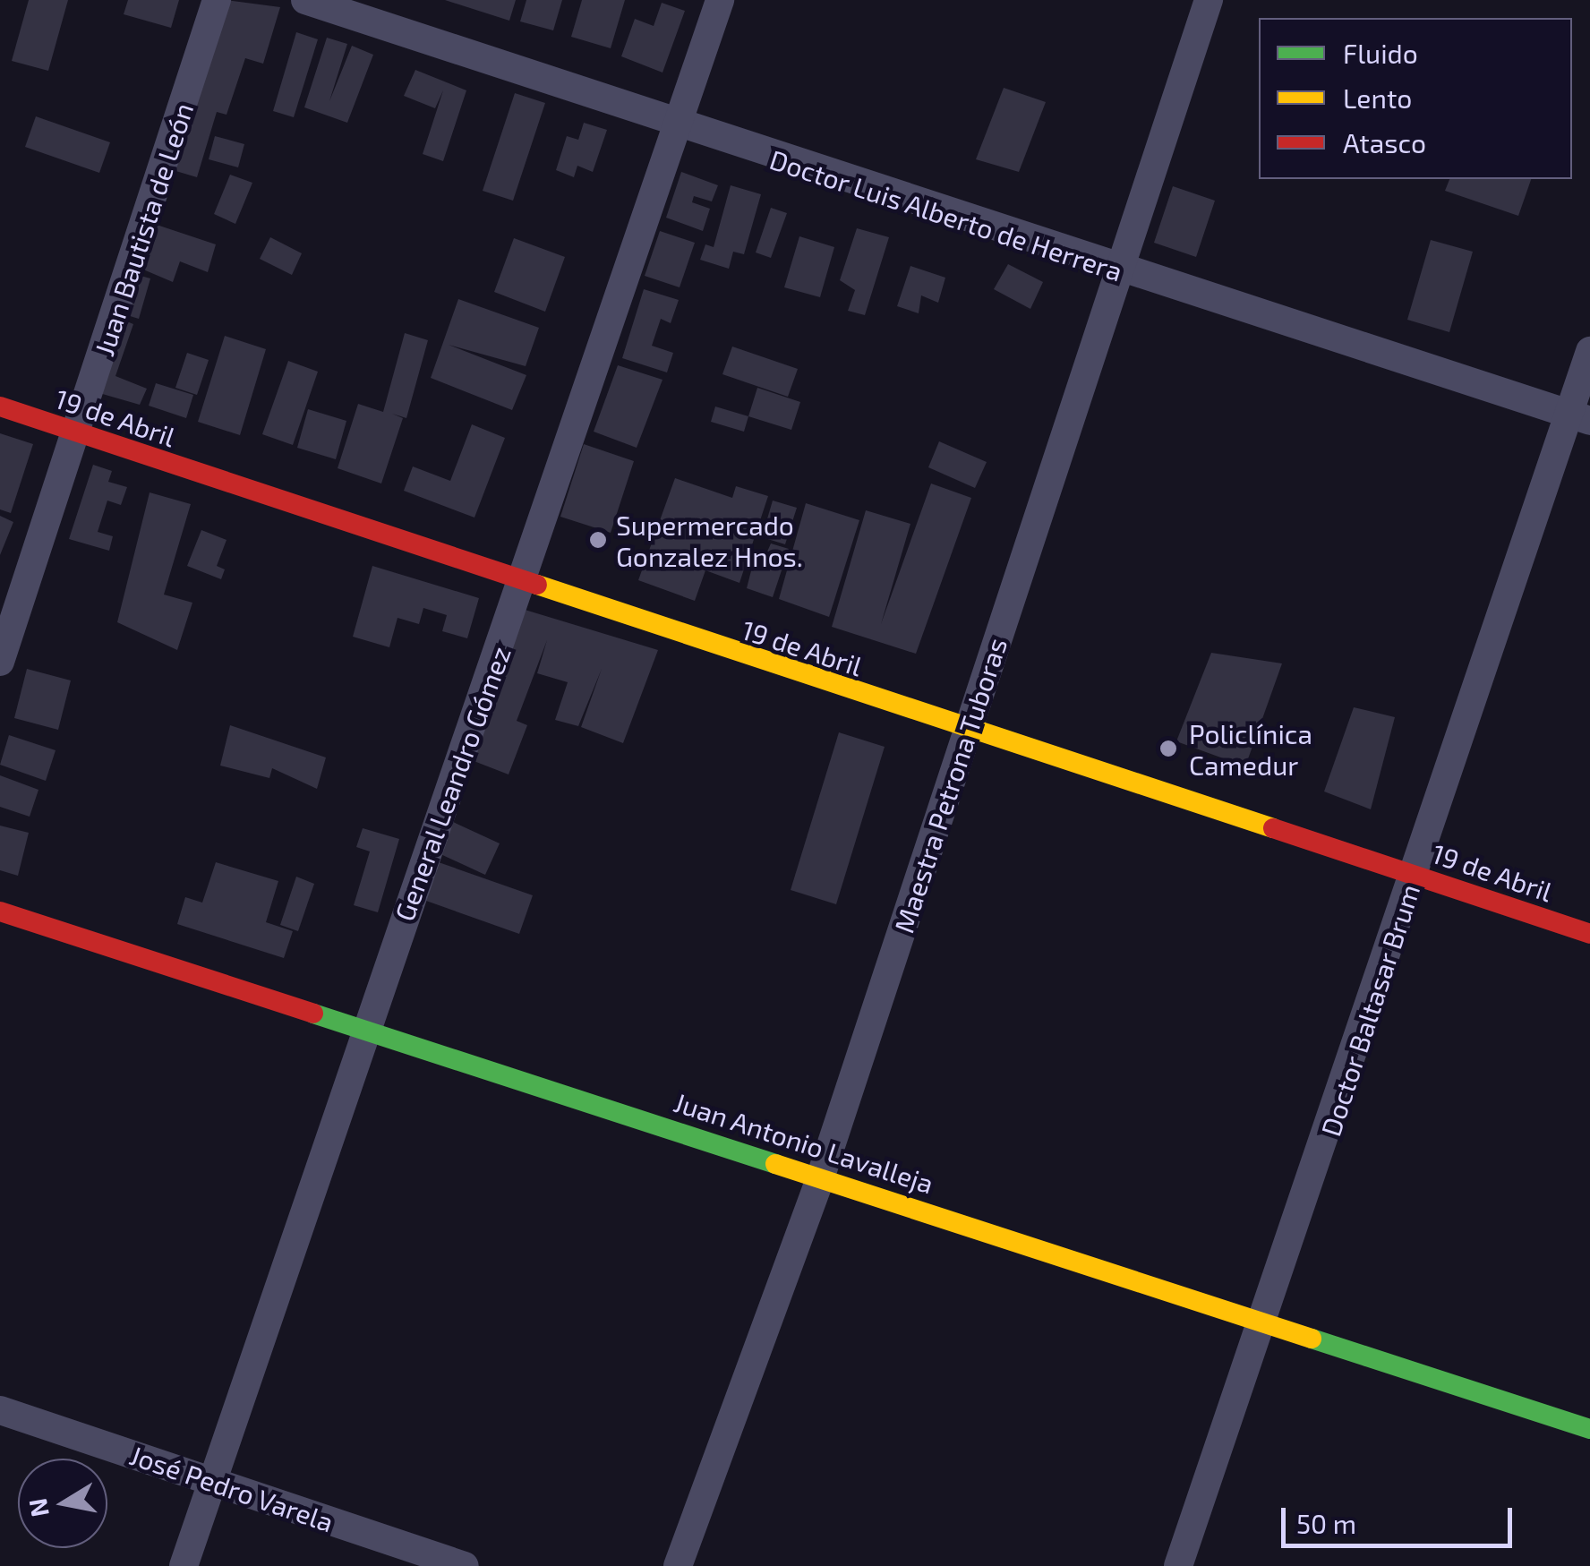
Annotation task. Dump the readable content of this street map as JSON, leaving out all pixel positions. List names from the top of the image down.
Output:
{
  "streets": {
    "street": [
      "Doctor Luis Alberto de Herrera",
      "Juan Bautista de León",
      "19 de Abril",
      "General Leandro Gómez",
      "Maestra Petrona Tuboras",
      "Doctor Baltasar Brum",
      "Juan Antonio Lavalleja",
      "José Pedro Varela"
    ]
  },
  "crossings": [
    ["Doctor Luis Alberto de Herrera", "General Leandro Gómez"],
    ["Doctor Luis Alberto de Herrera", "Maestra Petrona Tuboras"],
    ["Doctor Luis Alberto de Herrera", "Doctor Baltasar Brum"],
    ["Juan Bautista de León", "19 de Abril"],
    ["19 de Abril", "General Leandro Gómez"],
    ["19 de Abril", "Maestra Petrona Tuboras"],
    ["19 de Abril", "Doctor Baltasar Brum"],
    ["General Leandro Gómez", "Juan Antonio Lavalleja"],
    ["General Leandro Gómez", "José Pedro Varela"],
    ["Maestra Petrona Tuboras", "Juan Antonio Lavalleja"],
    ["Doctor Baltasar Brum", "Juan Antonio Lavalleja"]
  ],
  "places": ["Supermercado Gonzalez Hnos.", "Policlínica Camedur"],
  "legend": ["Fluido", "Lento", "Atasco"],
  "scale_bar": "50 m",
  "north": "left"
}
